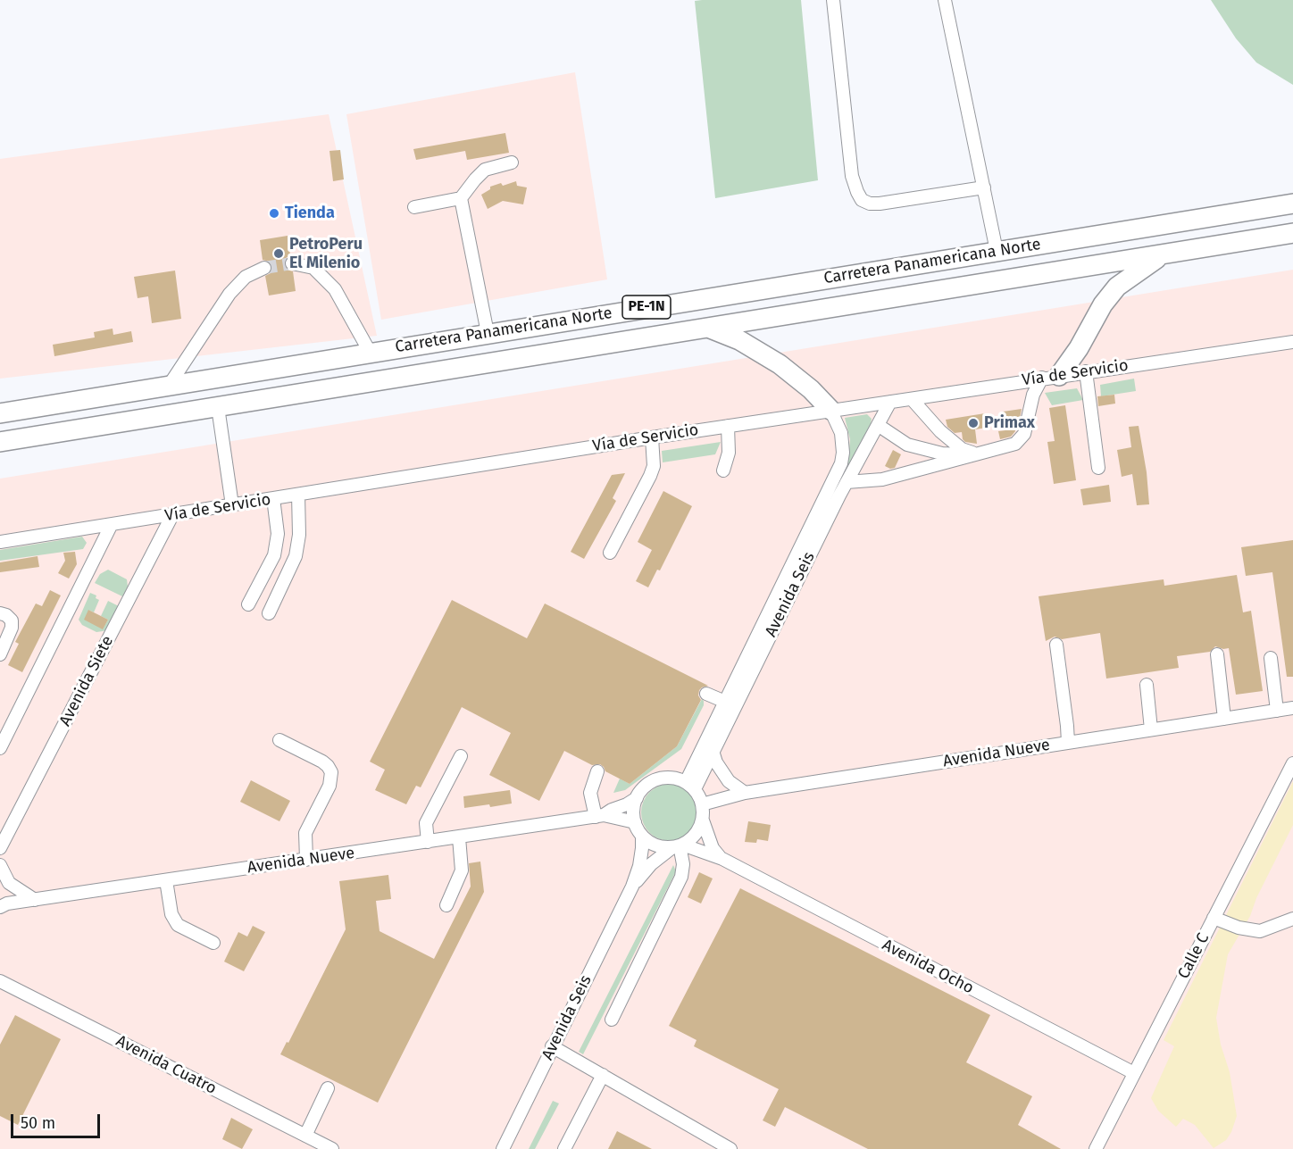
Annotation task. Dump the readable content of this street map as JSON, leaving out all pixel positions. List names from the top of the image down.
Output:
{
  "streets": {
    "highway": ["Carretera Panamericana Norte", "PE-1N"],
    "street": [
      "Vía de Servicio",
      "Avenida Seis",
      "Avenida Siete",
      "Avenida Nueve",
      "Calle C",
      "Avenida Ocho",
      "Avenida Cuatro"
    ]
  },
  "crossings": [
    ["Vía de Servicio", "Avenida Seis"],
    ["Vía de Servicio", "Avenida Siete"],
    ["Avenida Seis", "Avenida Nueve"],
    ["Avenida Seis", "Avenida Ocho"],
    ["Avenida Nueve", "Avenida Ocho"],
    ["Calle C", "Avenida Ocho"]
  ],
  "places": ["Tienda", "PetroPeru El Milenio", "Primax"],
  "scale_bar": "50 m"
}
